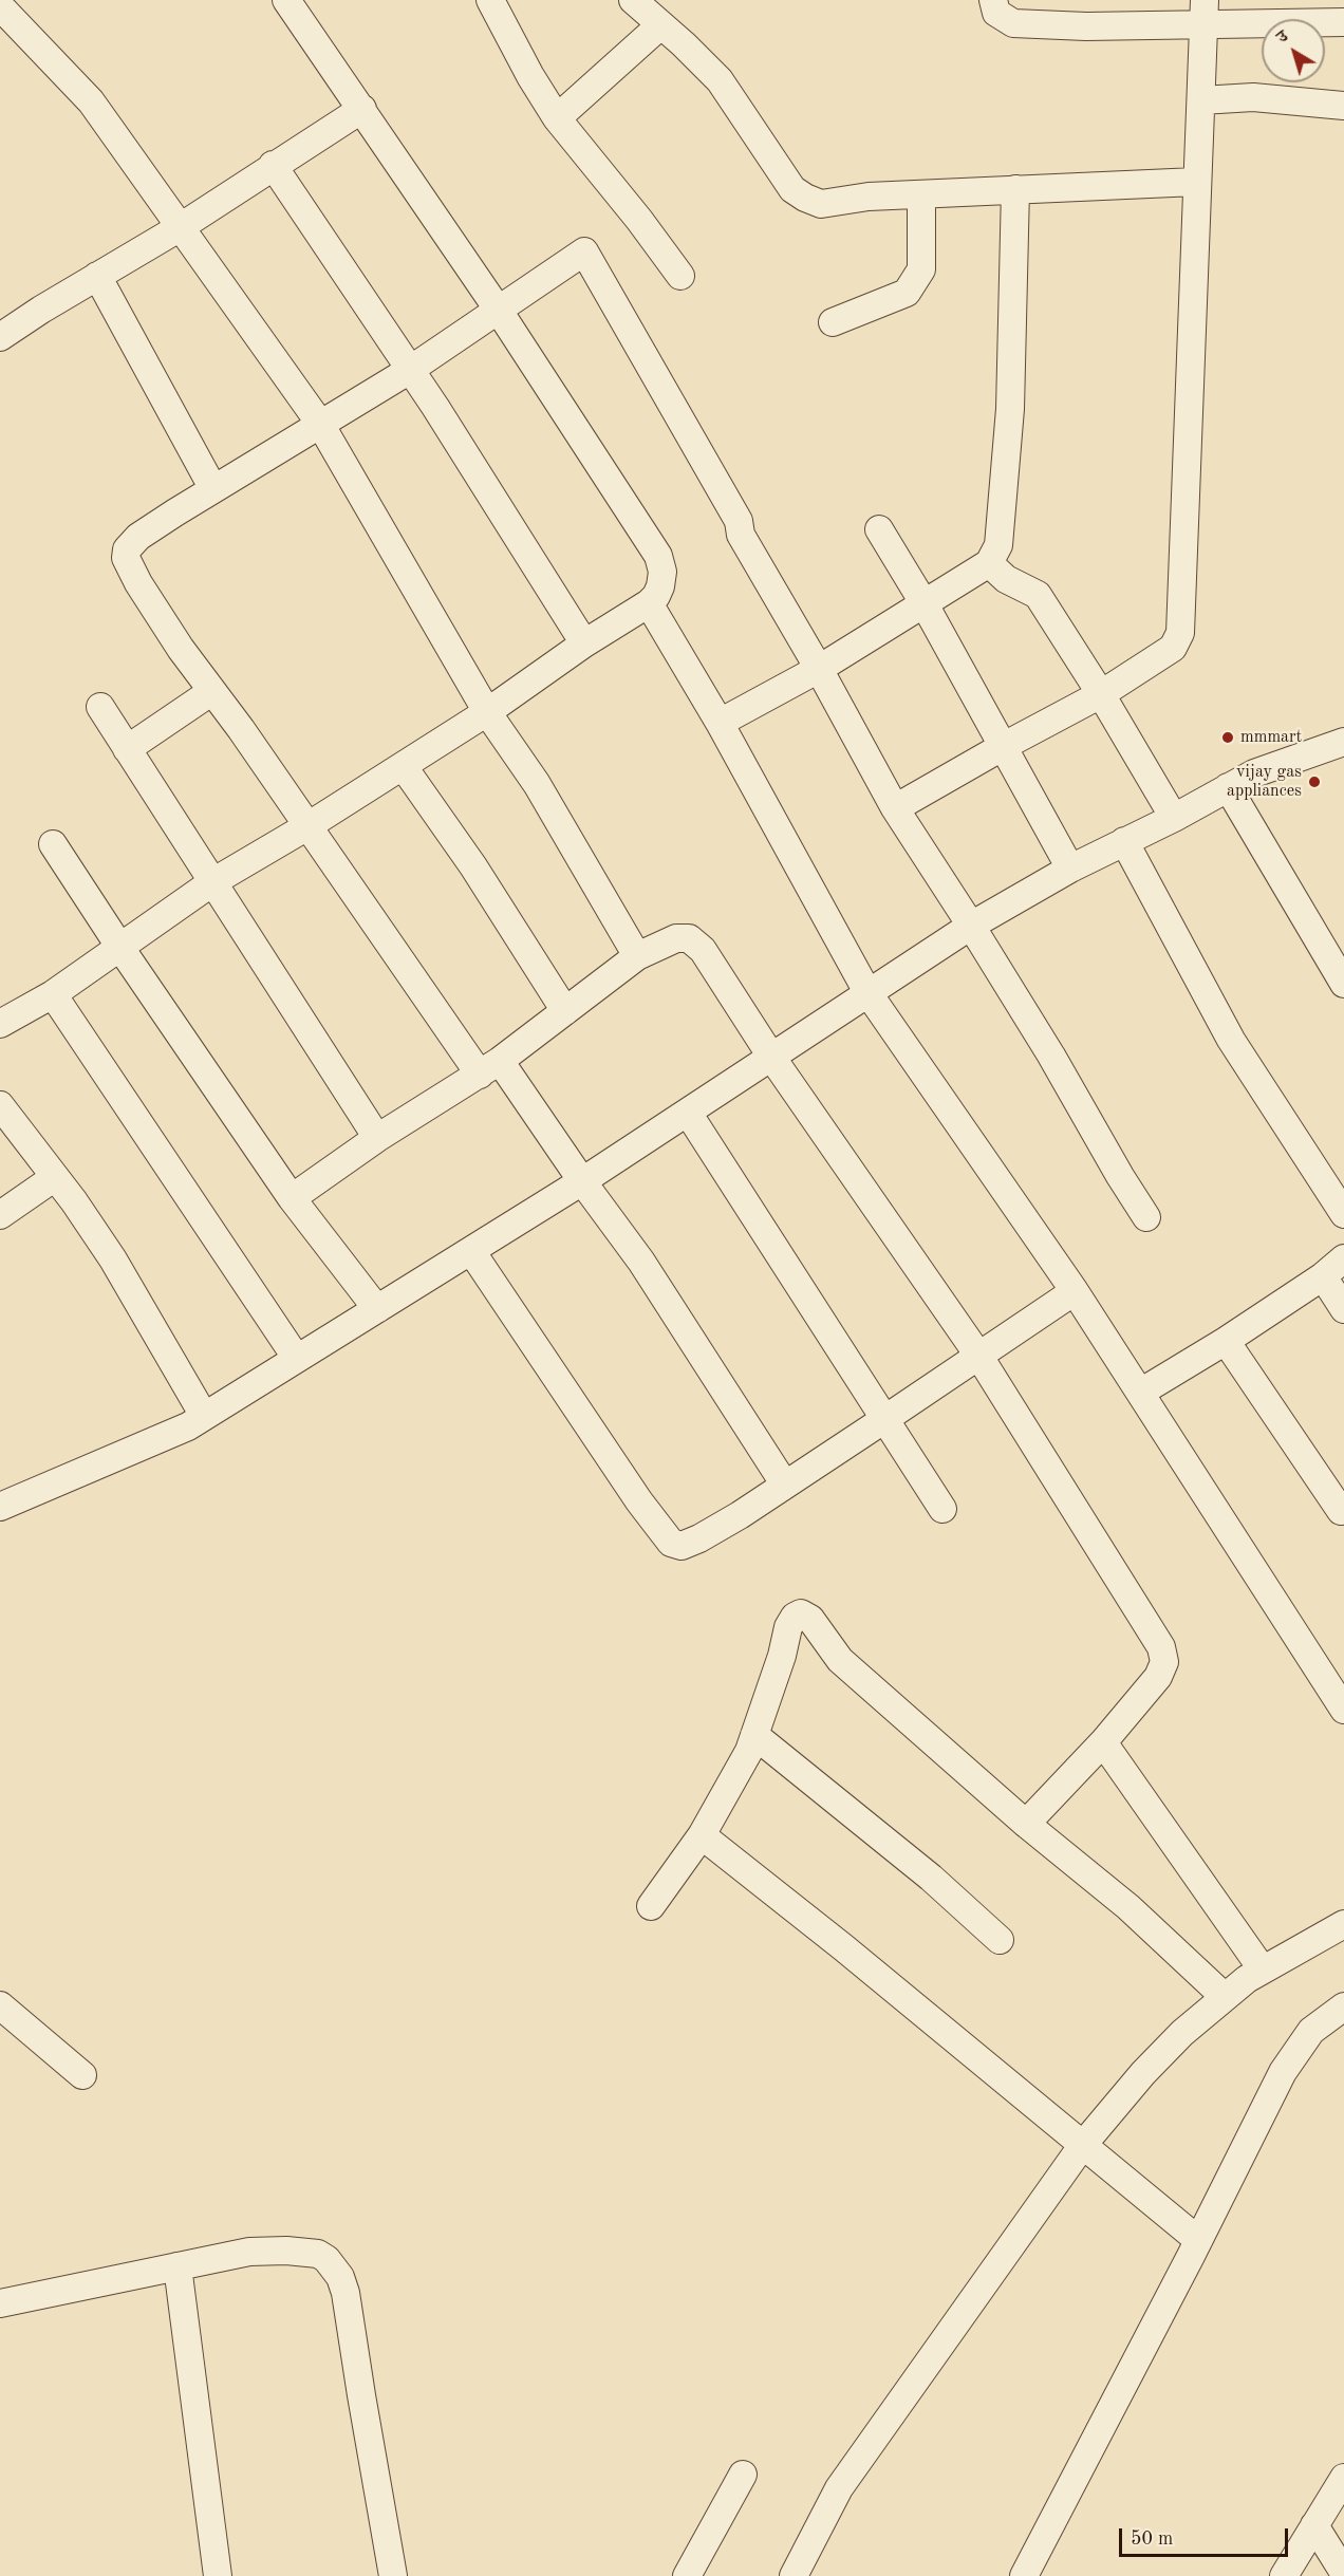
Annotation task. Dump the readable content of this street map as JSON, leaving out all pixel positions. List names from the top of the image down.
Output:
{
  "places": ["mmmart", "vijay gas appliances"],
  "scale_bar": "50 m",
  "north": "top left"
}
